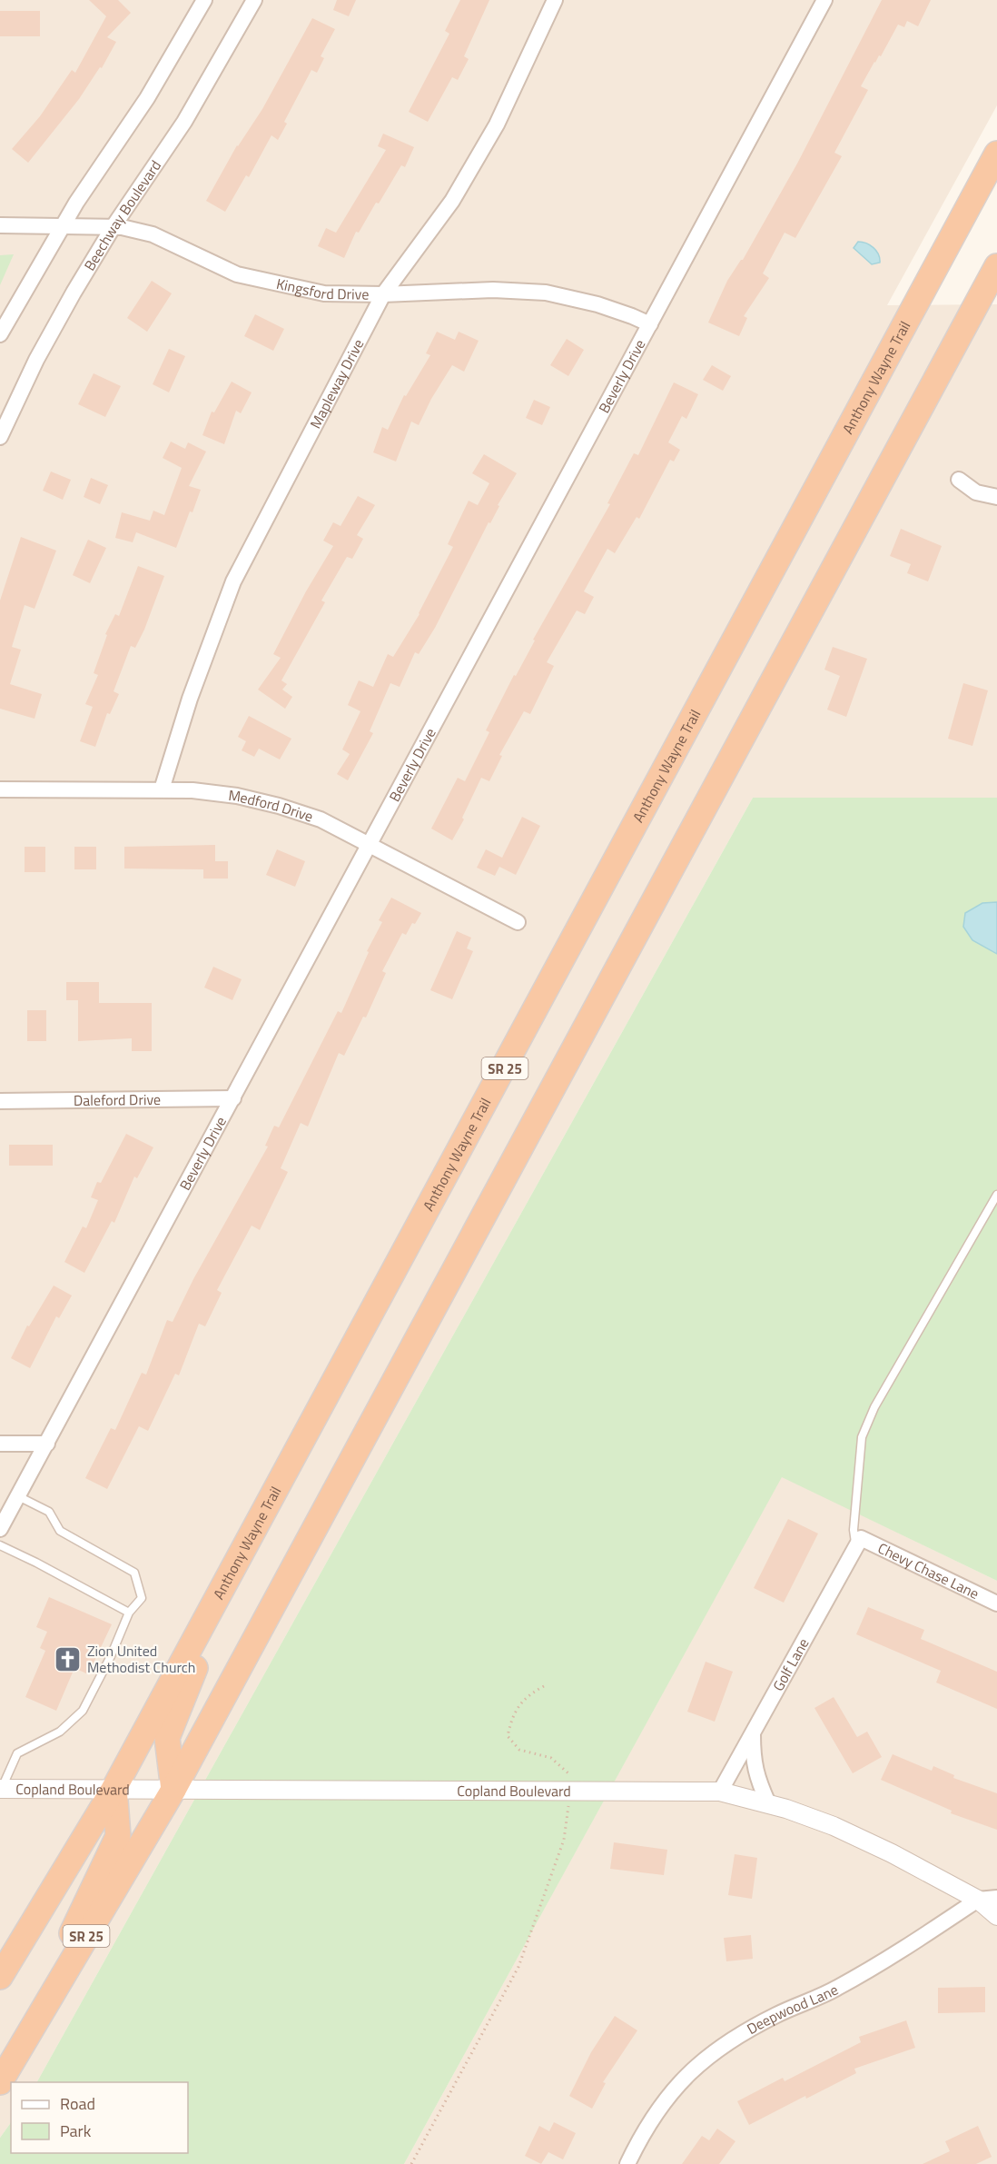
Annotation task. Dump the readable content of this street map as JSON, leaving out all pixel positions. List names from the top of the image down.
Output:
{
  "streets": {
    "highway": ["Anthony Wayne Trail", "SR 25"],
    "street": [
      "Beechway Boulevard",
      "Kingsford Drive",
      "Beverly Drive",
      "Mapleway Drive",
      "Medford Drive",
      "Daleford Drive",
      "Chevy Chase Lane",
      "Golf Lane",
      "Copland Boulevard",
      "Deepwood Lane"
    ]
  },
  "crossings": [
    ["Beechway Boulevard", "Kingsford Drive"],
    ["Kingsford Drive", "Beverly Drive"],
    ["Kingsford Drive", "Mapleway Drive"],
    ["Beverly Drive", "Medford Drive"],
    ["Beverly Drive", "Daleford Drive"],
    ["Anthony Wayne Trail", "Copland Boulevard"],
    ["Mapleway Drive", "Medford Drive"],
    ["SR 25", "Copland Boulevard"],
    ["Chevy Chase Lane", "Golf Lane"],
    ["Golf Lane", "Copland Boulevard"],
    ["Copland Boulevard", "Deepwood Lane"]
  ],
  "places": {
    "church": ["Zion United Methodist Church"]
  },
  "legend": ["Road", "Park"]
}
